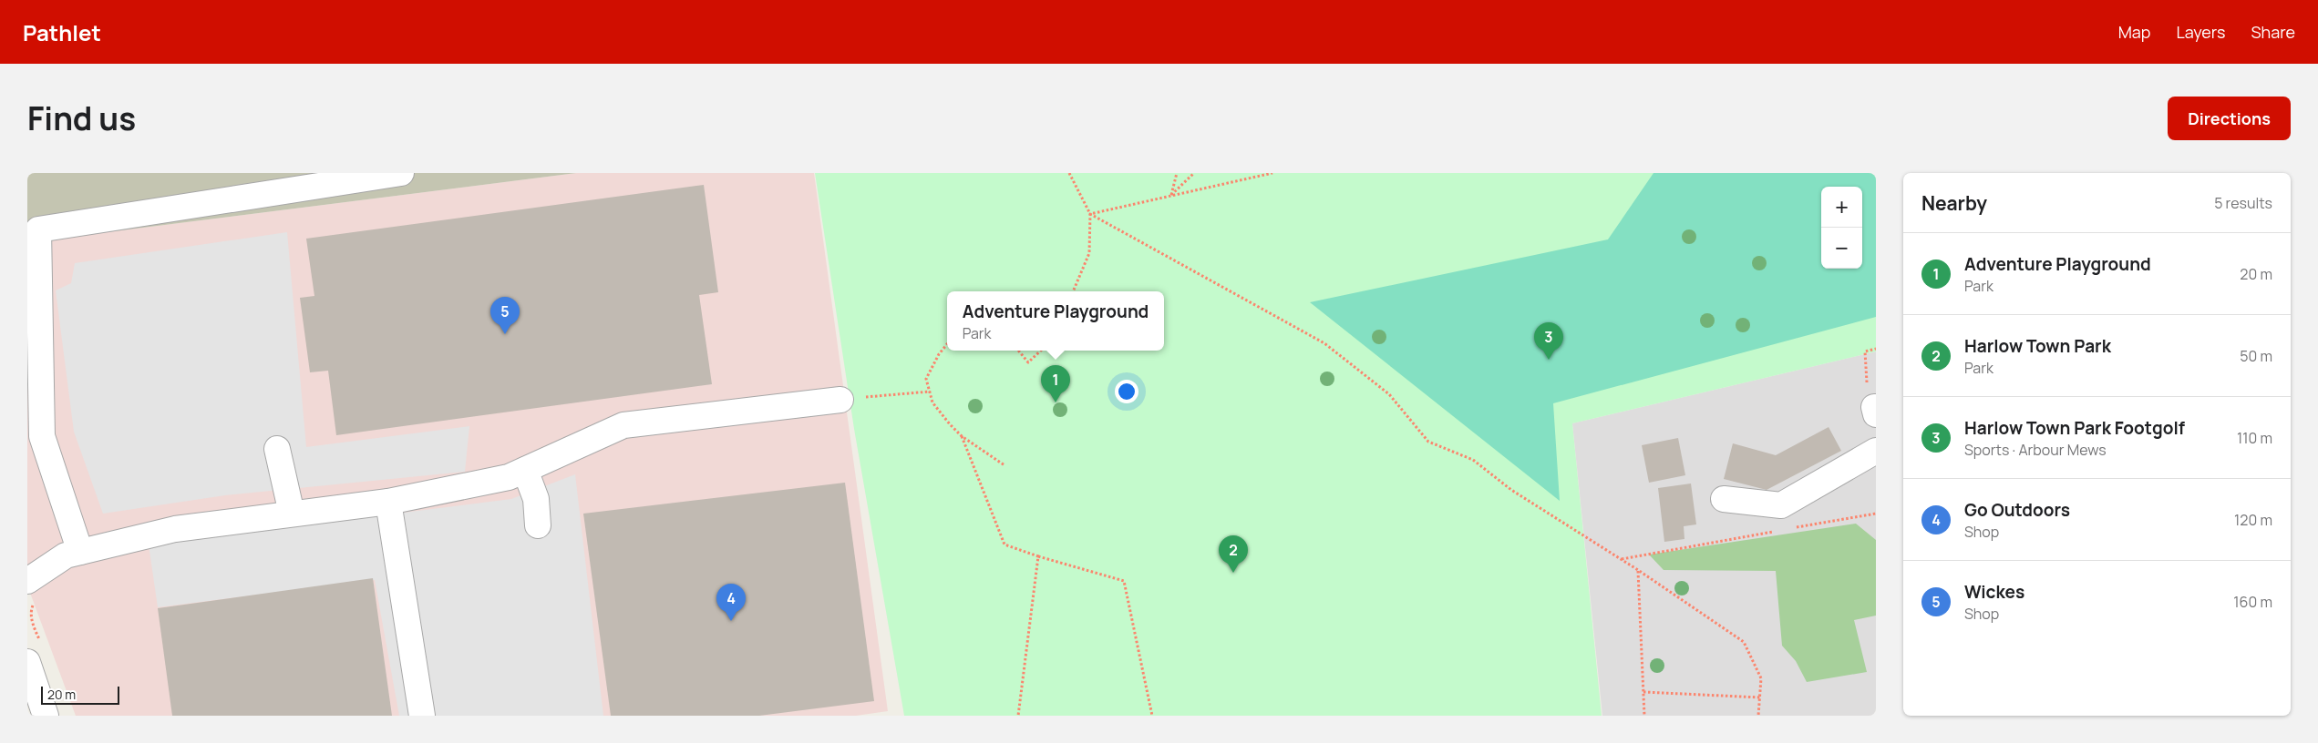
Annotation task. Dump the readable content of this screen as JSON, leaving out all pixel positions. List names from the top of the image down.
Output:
{
  "scale_bar": "20 m",
  "page": {
    "header": "Pathlet",
    "nav": ["Map", "Layers", "Share"],
    "title": "Find us",
    "buttons": "Directions",
    "heading": ["Nearby", "5 results"],
    "map_buttons": ["+", "−"],
    "list": [
      {
        "mark": "1",
        "name": "Adventure Playground",
        "note": "Park",
        "value": "20 m"
      },
      {
        "mark": "2",
        "name": "Harlow Town Park",
        "note": "Park",
        "value": "50 m"
      },
      {
        "mark": "3",
        "name": "Harlow Town Park Footgolf",
        "note": "Sports · Arbour Mews",
        "value": "110 m"
      },
      {
        "mark": "4",
        "name": "Go Outdoors",
        "note": "Shop",
        "value": "120 m"
      },
      {
        "mark": "5",
        "name": "Wickes",
        "note": "Shop",
        "value": "160 m"
      }
    ],
    "popup": ["Adventure Playground", "Park"],
    "pins": [
      "5",
      "3",
      "1",
      "2",
      "4"
    ],
    "scale": "20 m"
  }
}
